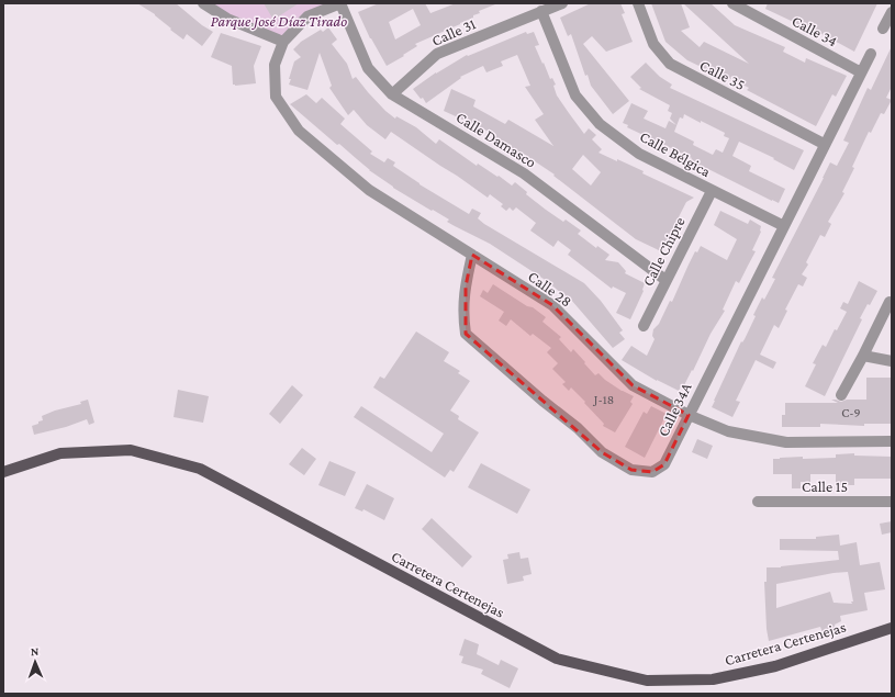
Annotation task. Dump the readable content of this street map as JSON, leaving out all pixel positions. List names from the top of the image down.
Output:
{
  "streets": {
    "main road": ["Carretera Certenejas"],
    "street": [
      "Calle 34",
      "Calle 31",
      "Calle 35",
      "Calle Damasco",
      "Calle Bélgica",
      "Calle Chipre",
      "Calle 28",
      "Calle 34A",
      "Calle 15"
    ]
  },
  "crossings": [
    ["Calle 34", "Calle 34A"],
    ["Calle 31", "Calle Damasco"],
    ["Calle 31", "Calle Bélgica"],
    ["Calle 35", "Calle 34A"],
    ["Calle Damasco", "Calle Chipre"],
    ["Calle Bélgica", "Calle Chipre"],
    ["Calle Bélgica", "Calle 34A"],
    ["Calle 28", "Calle 34A"]
  ],
  "parks": ["Parque José Díaz Tirado"],
  "house_numbers": ["J-18", "C-9"],
  "north": "top"
}
